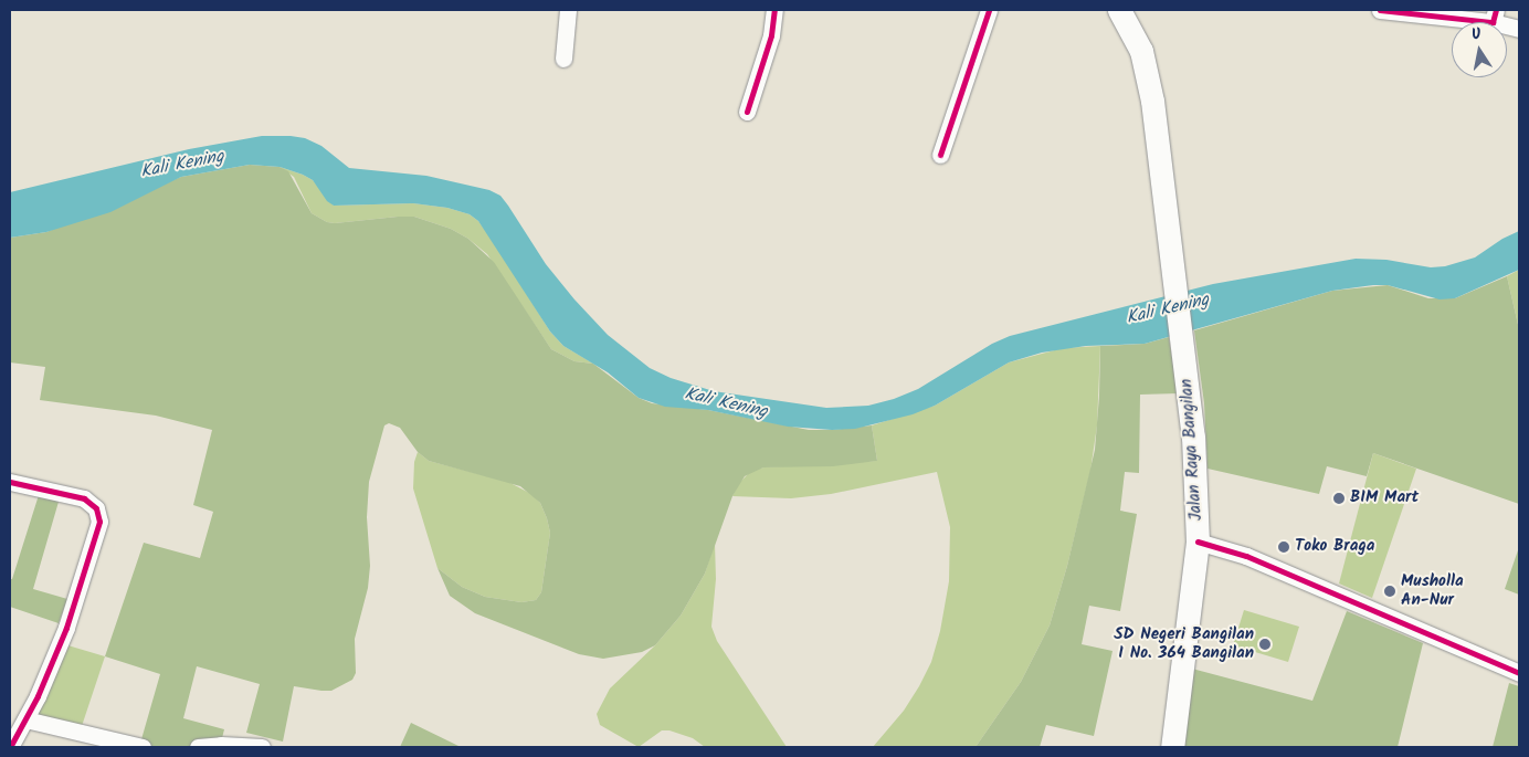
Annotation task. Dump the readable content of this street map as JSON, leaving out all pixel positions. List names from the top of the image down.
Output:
{
  "streets": {
    "main road": ["Jalan Raya Bangilan"]
  },
  "water": ["Kali Kening"],
  "places": [
    "BIM Mart",
    "Toko Braga",
    "Musholla An-Nur",
    "SD Negeri Bangilan I No. 364 Bangilan"
  ],
  "north": "top"
}
